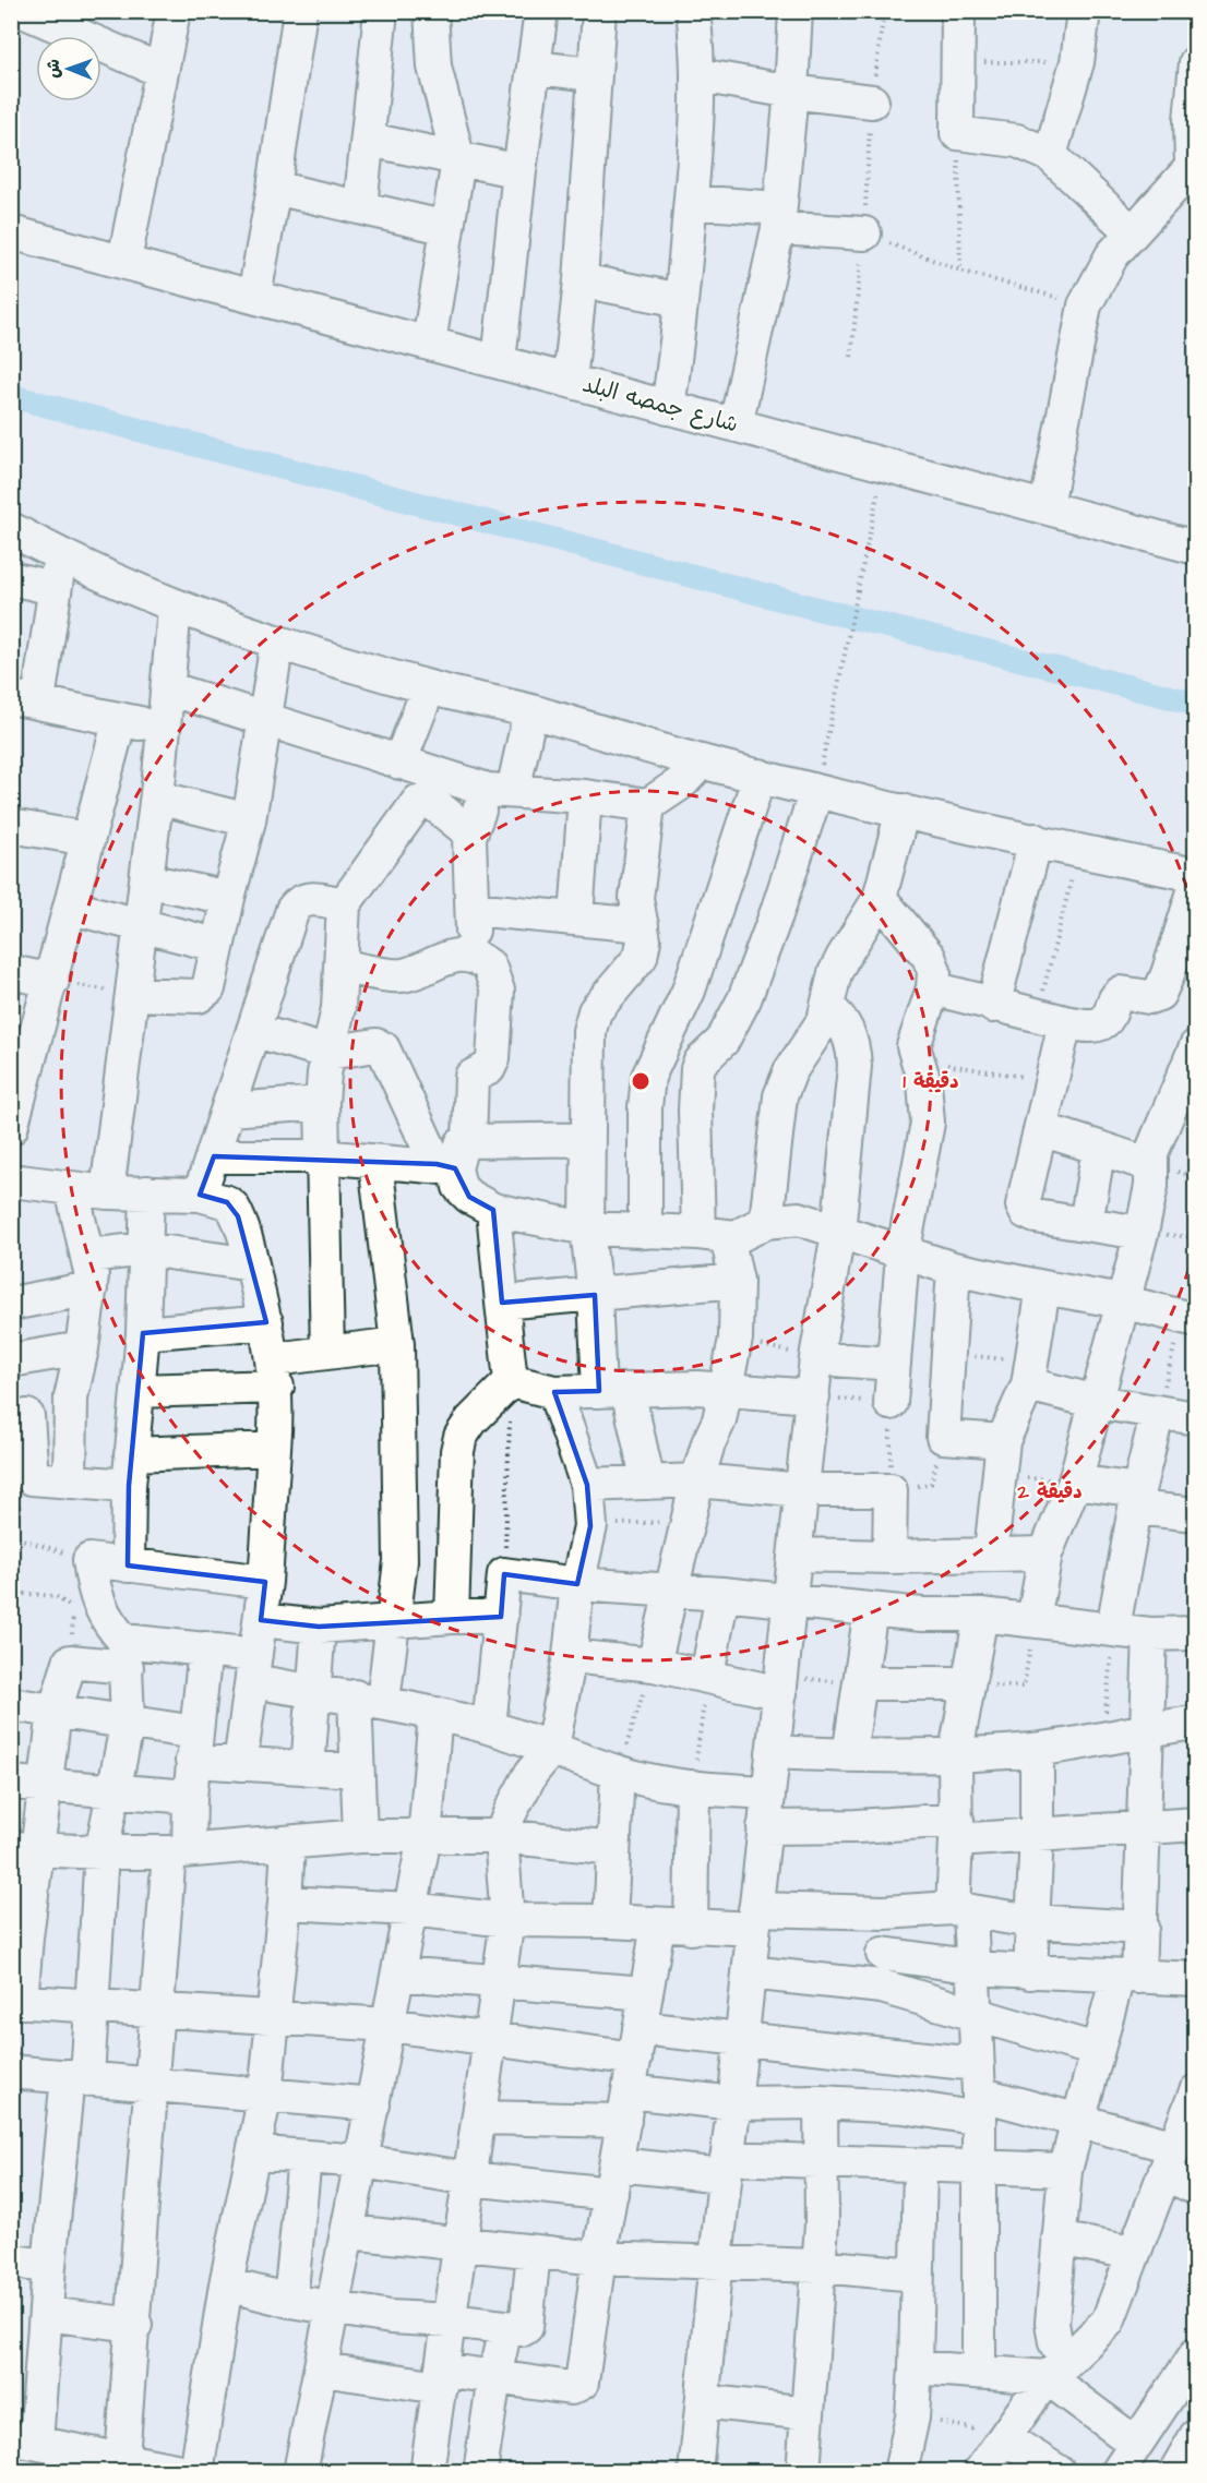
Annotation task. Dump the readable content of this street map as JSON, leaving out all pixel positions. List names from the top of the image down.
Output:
{
  "streets": {
    "street": ["شارع جمصه البلد"]
  },
  "north": "left",
  "rings": ["1 دقيقة", "2 دقيقة"]
}
